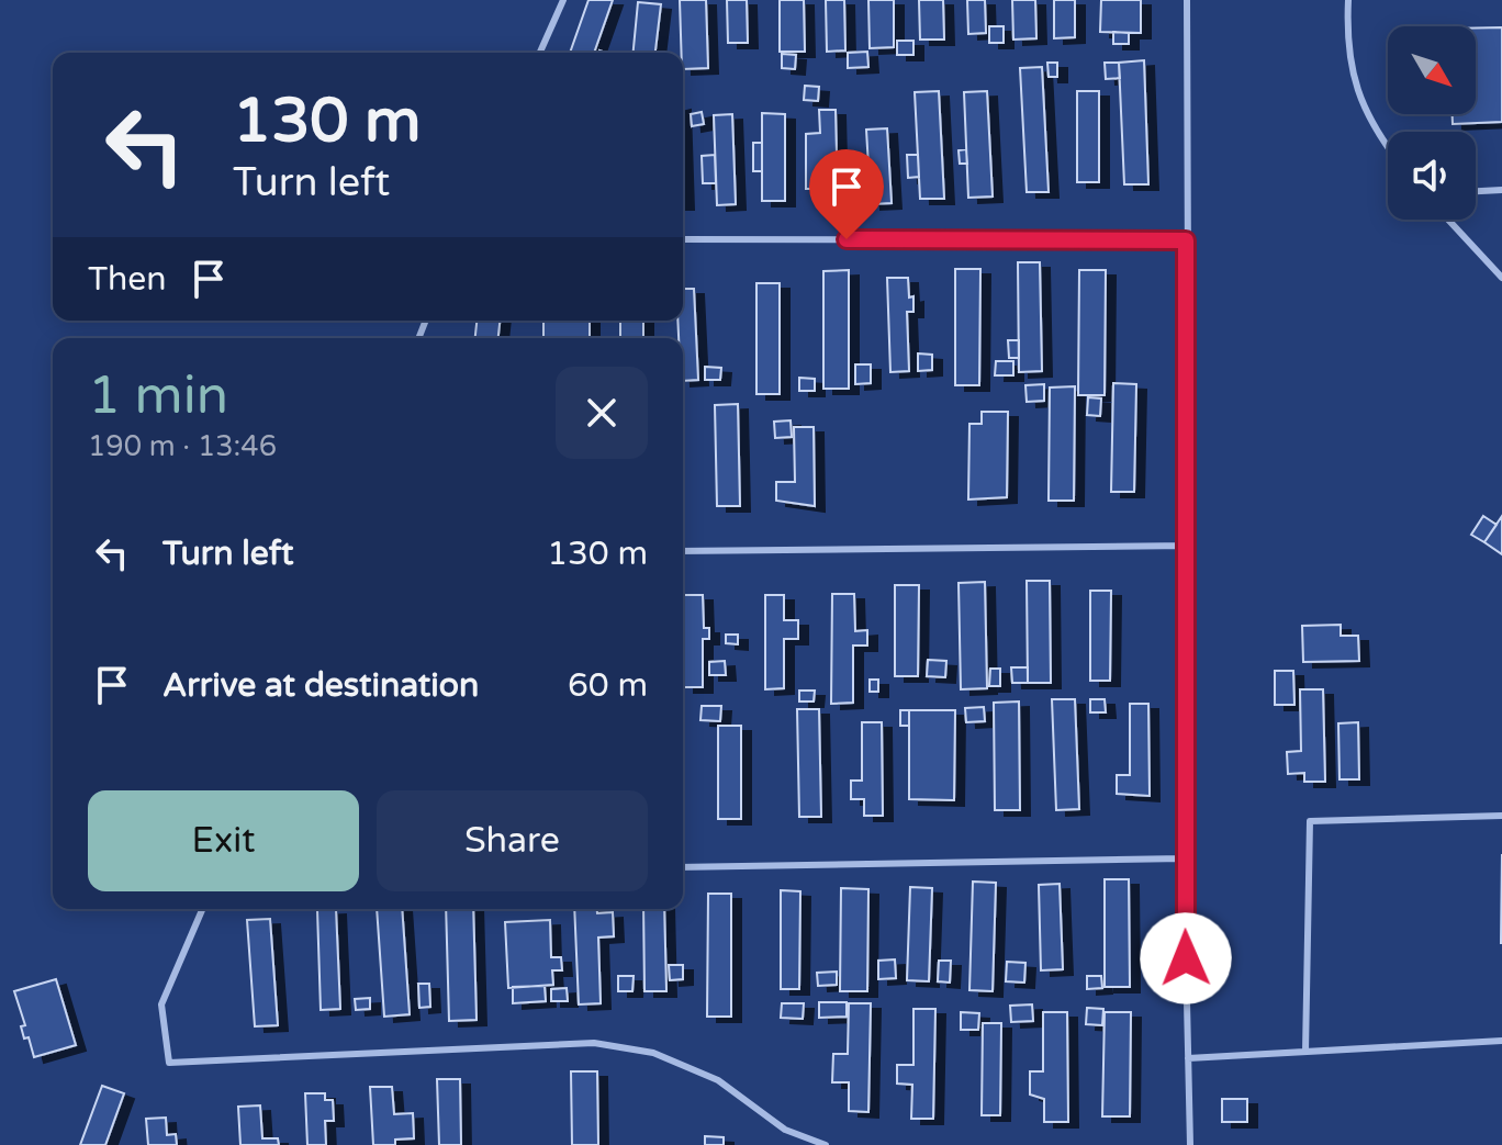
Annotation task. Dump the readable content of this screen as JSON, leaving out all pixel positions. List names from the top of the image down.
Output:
{
  "north": "bottom right",
  "page": {
    "turn": ["130 m", "Turn left"],
    "then": "Then",
    "heading": ["1 min", "190 m · 13:46"],
    "list": [
      {
        "name": "Turn left",
        "value": "130 m"
      },
      {
        "name": "Arrive at destination",
        "value": "60 m"
      }
    ],
    "buttons": ["Exit", "Share"]
  }
}
